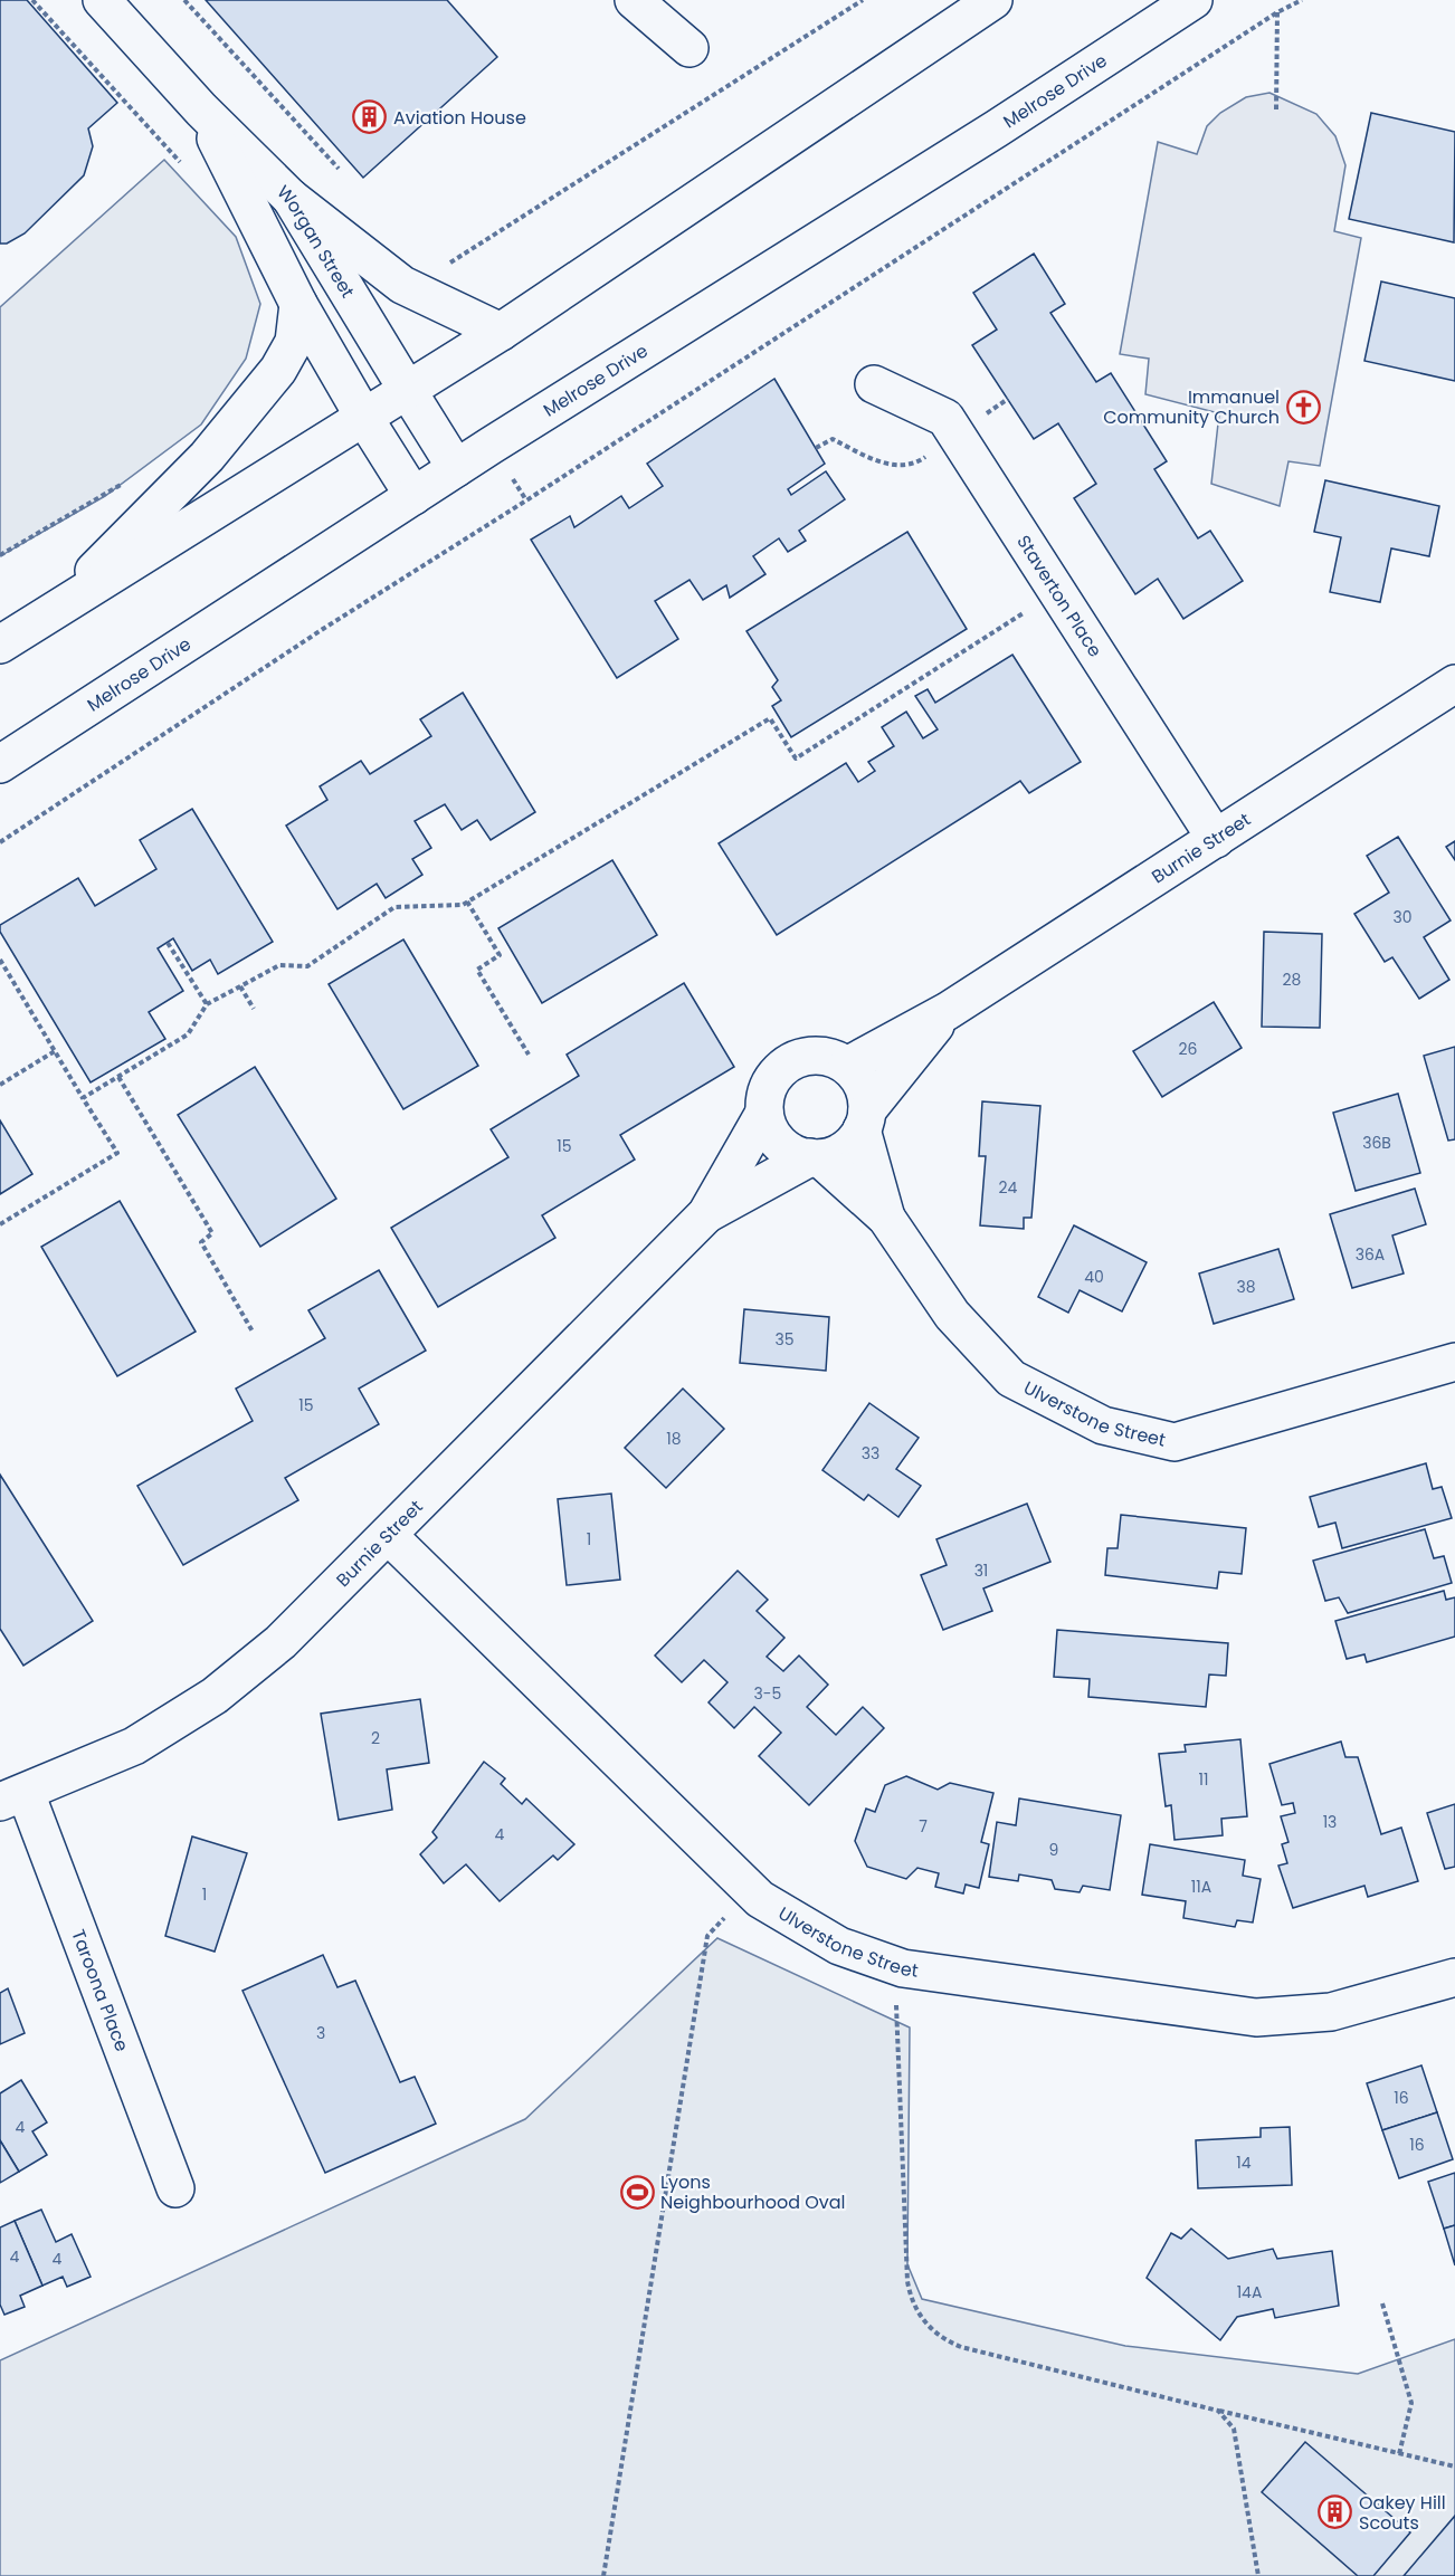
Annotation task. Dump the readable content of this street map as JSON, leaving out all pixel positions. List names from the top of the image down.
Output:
{
  "streets": {
    "street": [
      "Melrose Drive",
      "Worgan Street",
      "Staverton Place",
      "Burnie Street",
      "Ulverstone Street",
      "Taroona Place"
    ]
  },
  "crossings": [
    ["Melrose Drive", "Worgan Street"],
    ["Staverton Place", "Burnie Street"],
    ["Burnie Street", "Ulverstone Street"],
    ["Burnie Street", "Taroona Place"]
  ],
  "places": {
    "building": ["Aviation House", "Oakey Hill Scouts"],
    "church": ["Immanuel Community Church"],
    "sports": ["Lyons Neighbourhood Oval"]
  },
  "house_numbers": [
    "30",
    "28",
    "26",
    "36B",
    "15",
    "24",
    "36A",
    "40",
    "38",
    "35",
    "15",
    "18",
    "33",
    "1",
    "31",
    "3-5",
    "2",
    "11",
    "13",
    "7",
    "4",
    "9",
    "11A",
    "1",
    "3",
    "16",
    "4",
    "16",
    "14",
    "4",
    "4",
    "14A"
  ]
}
